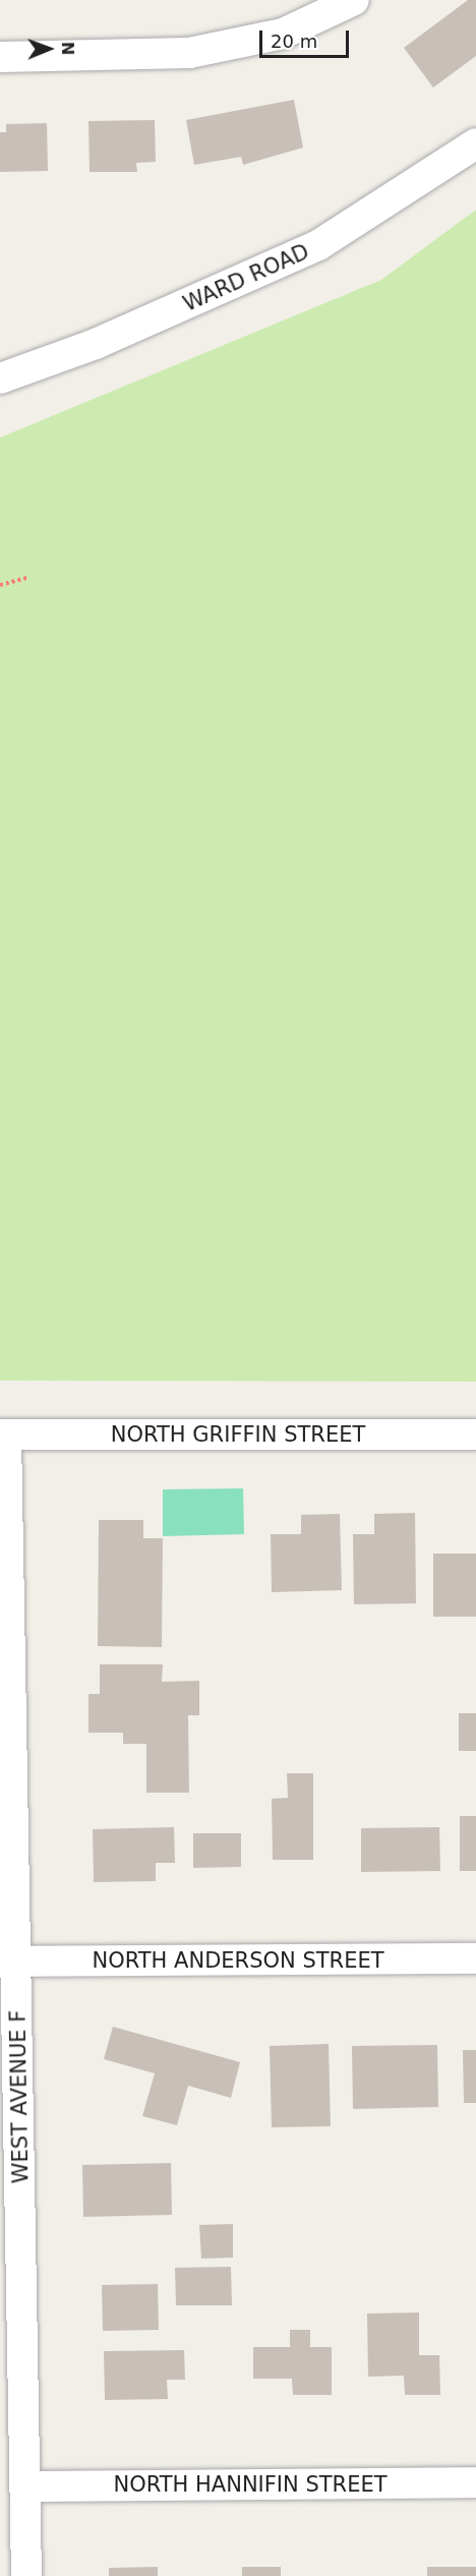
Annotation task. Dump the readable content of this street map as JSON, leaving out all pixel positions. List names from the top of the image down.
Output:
{
  "streets": {
    "street": [
      "WARD ROAD",
      "NORTH GRIFFIN STREET",
      "NORTH ANDERSON STREET",
      "WEST AVENUE F",
      "NORTH HANNIFIN STREET"
    ]
  },
  "crossings": [
    ["NORTH GRIFFIN STREET", "WEST AVENUE F"],
    ["NORTH ANDERSON STREET", "WEST AVENUE F"],
    ["WEST AVENUE F", "NORTH HANNIFIN STREET"]
  ],
  "scale_bar": "20 m",
  "north": "right"
}
